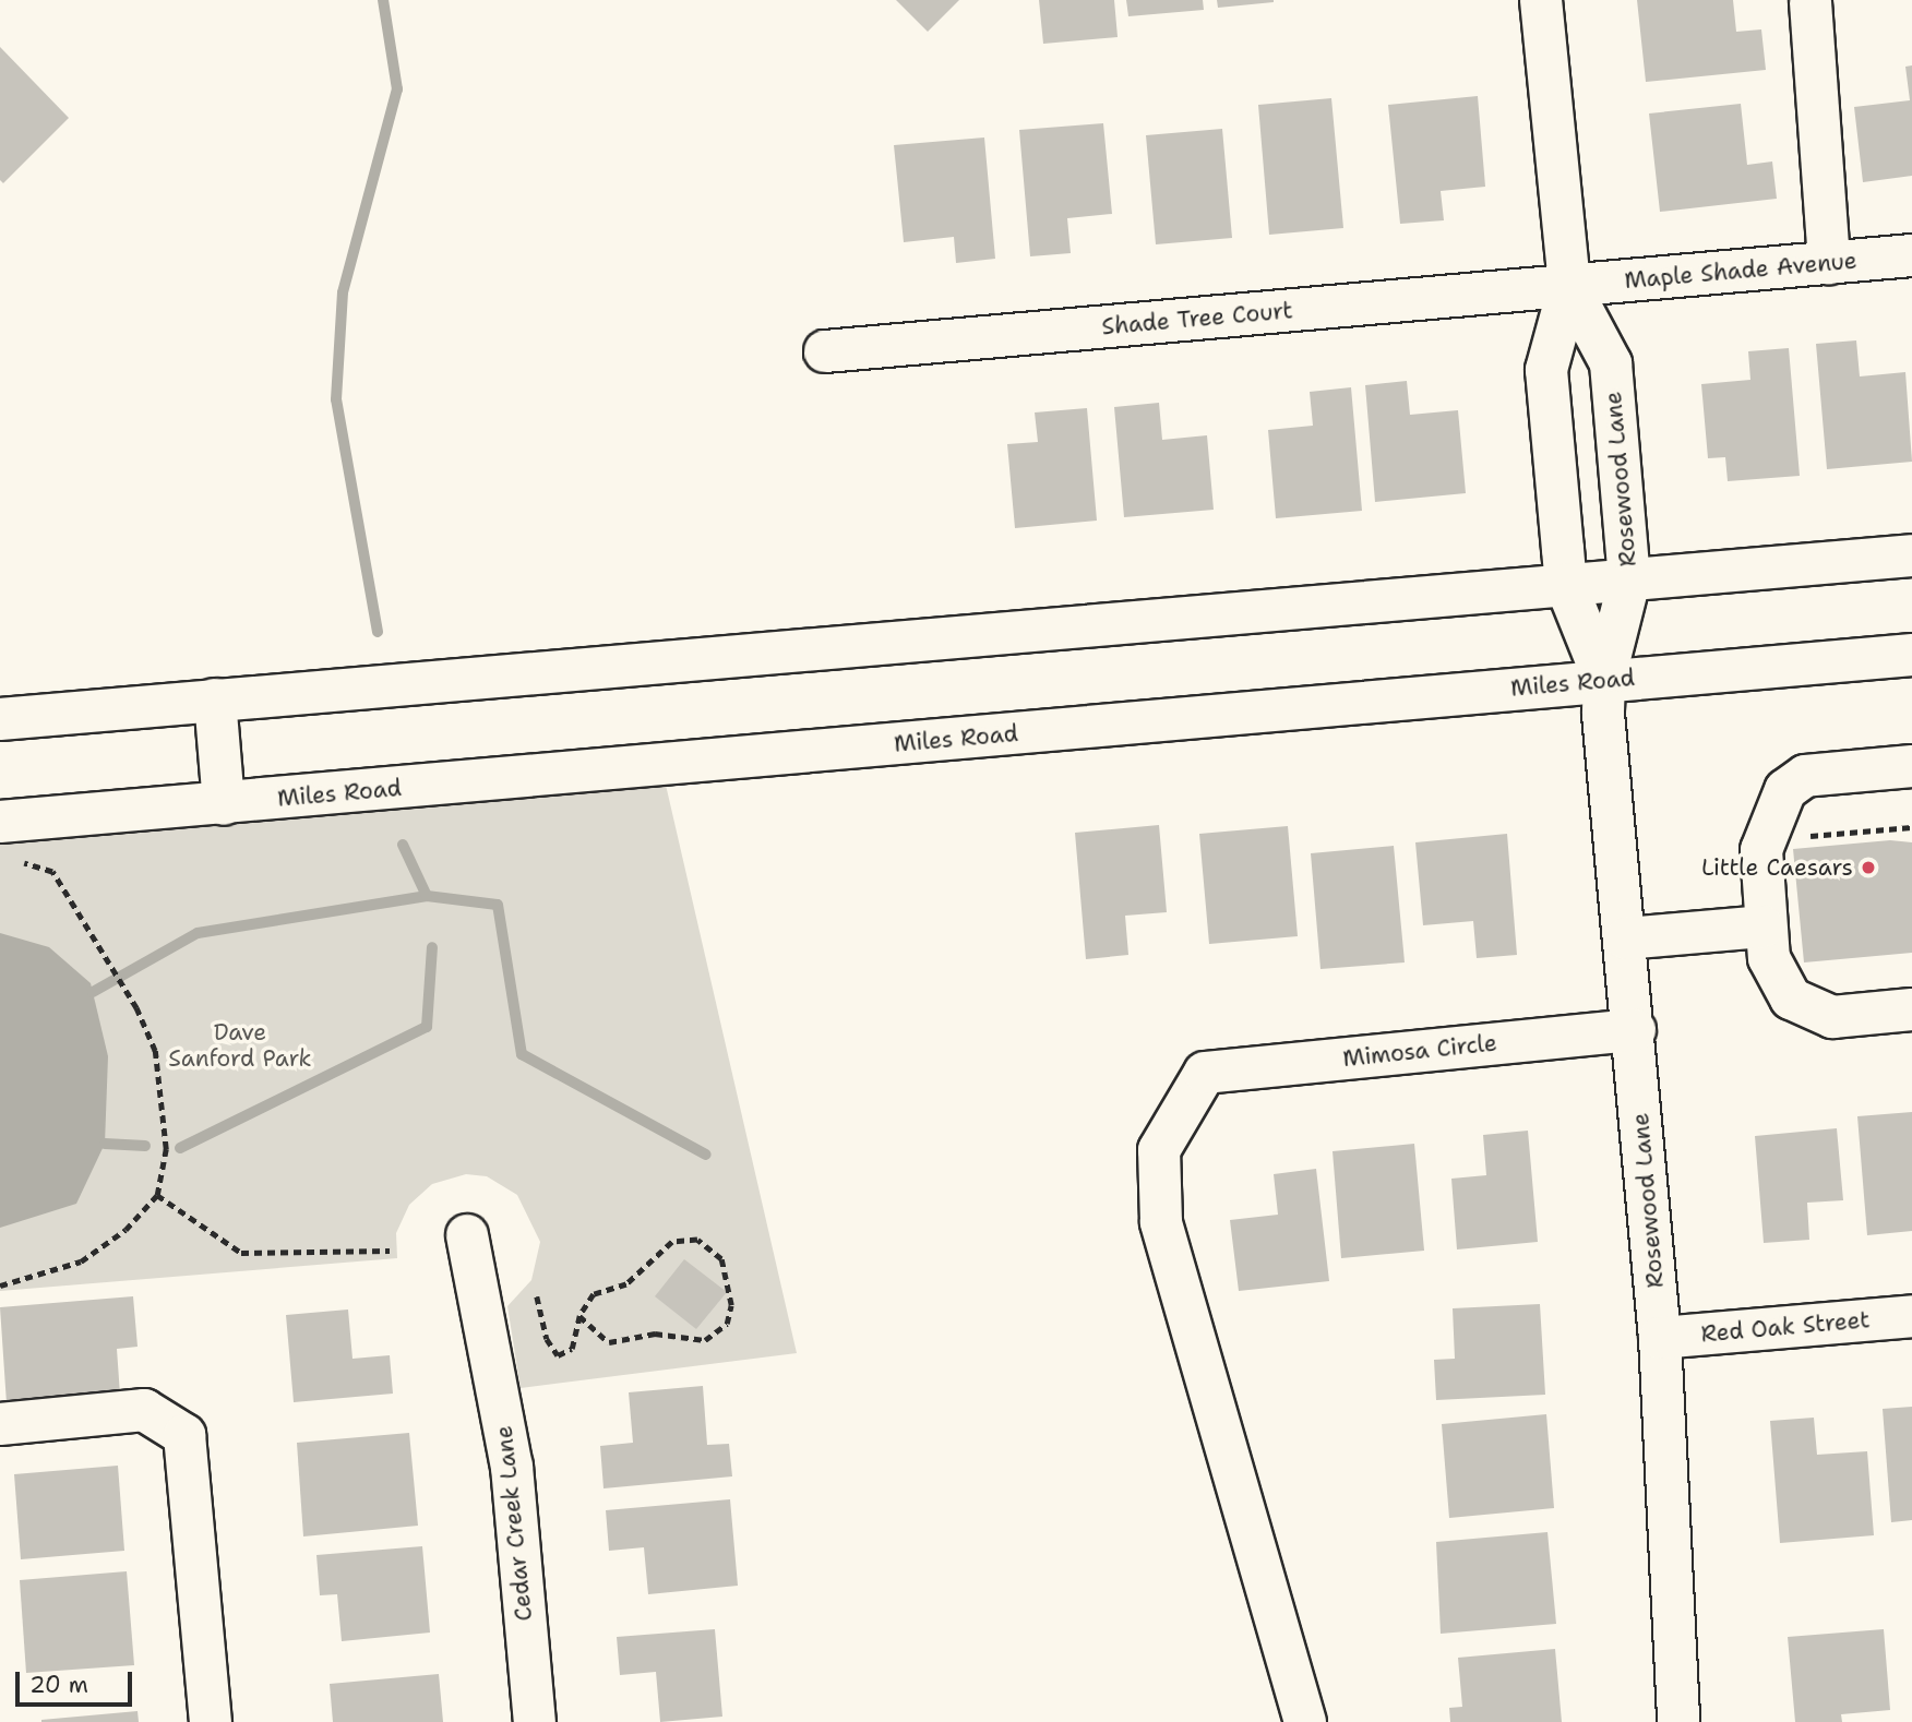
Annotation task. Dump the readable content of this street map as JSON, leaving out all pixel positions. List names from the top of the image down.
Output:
{
  "streets": {
    "street": [
      "Maple Shade Avenue",
      "Shade Tree Court",
      "Rosewood Lane",
      "Miles Road",
      "Mimosa Circle",
      "Red Oak Street",
      "Cedar Creek Lane"
    ]
  },
  "crossings": [
    ["Maple Shade Avenue", "Shade Tree Court"],
    ["Maple Shade Avenue", "Rosewood Lane"],
    ["Shade Tree Court", "Rosewood Lane"],
    ["Rosewood Lane", "Miles Road"],
    ["Rosewood Lane", "Mimosa Circle"],
    ["Rosewood Lane", "Red Oak Street"]
  ],
  "parks": ["Dave Sanford Park"],
  "places": ["Little Caesars"],
  "scale_bar": "20 m"
}
